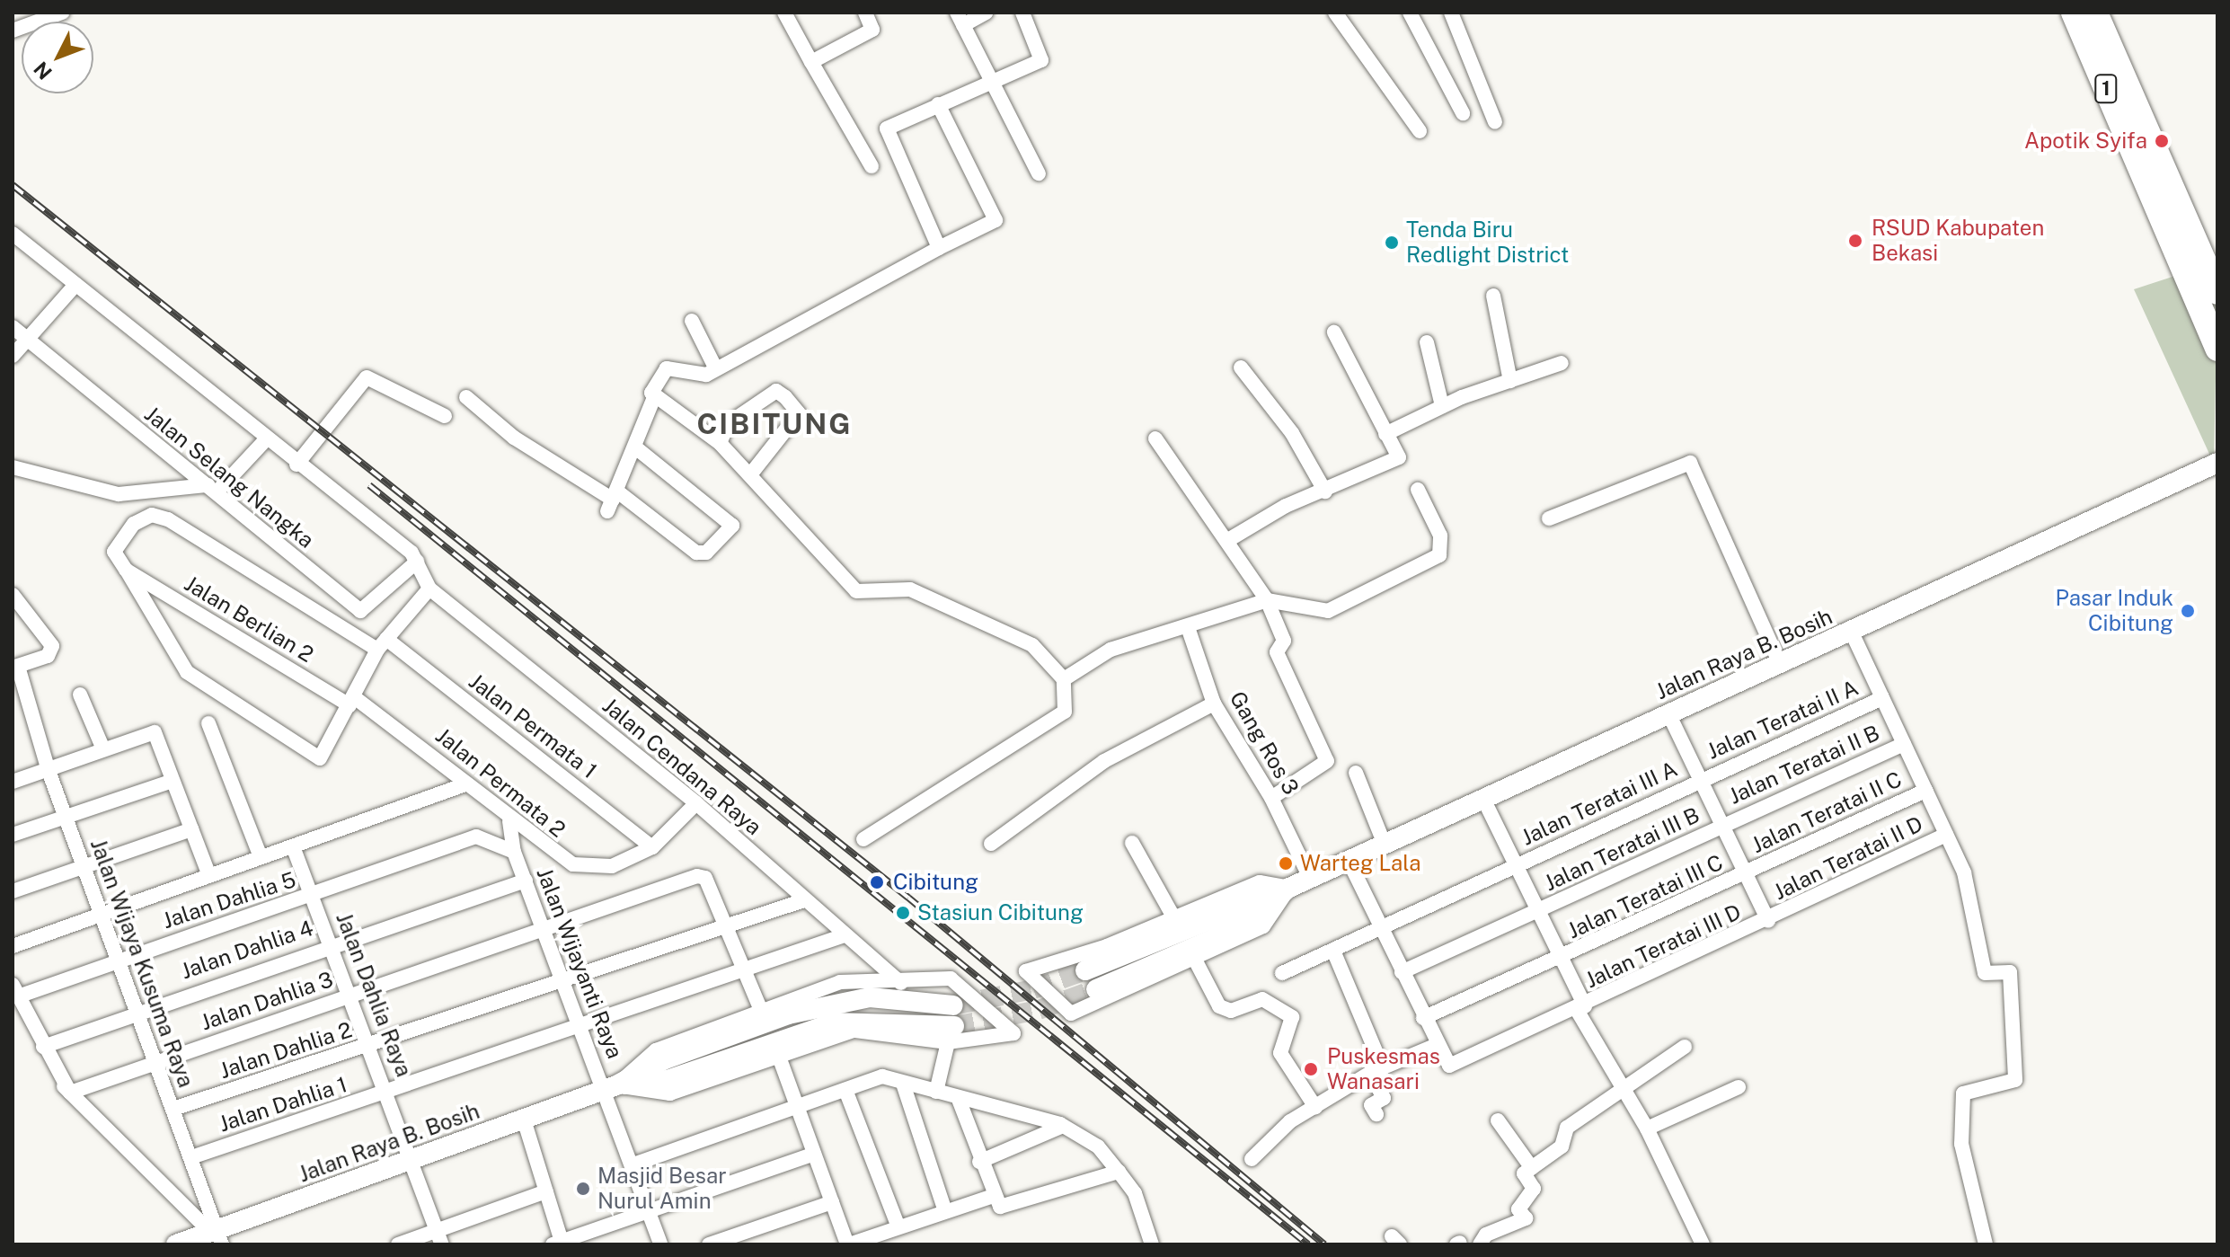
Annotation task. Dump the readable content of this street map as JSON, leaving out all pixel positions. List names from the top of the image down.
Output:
{
  "streets": {
    "highway": ["1"],
    "main road": ["Jalan Raya B. Bosih"],
    "street": [
      "Jalan Selang Nangka",
      "Jalan Berlian 2",
      "Jalan Teratai II A",
      "Jalan Permata 1",
      "Gang Ros 3",
      "Jalan Teratai II B",
      "Jalan Cendana Raya",
      "Jalan Permata 2",
      "Jalan Teratai III A",
      "Jalan Teratai II C",
      "Jalan Teratai III B",
      "Jalan Teratai II D",
      "Jalan Teratai III C",
      "Jalan Dahlia 5",
      "Jalan Teratai III D",
      "Jalan Dahlia 4",
      "Jalan Wijaya Kusuma Raya",
      "Jalan Wijayanti Raya",
      "Jalan Dahlia Raya",
      "Jalan Dahlia 3",
      "Jalan Dahlia 2",
      "Jalan Dahlia 1"
    ]
  },
  "crossings": [
    ["Jalan Berlian 2", "Jalan Permata 1"],
    ["Jalan Berlian 2", "Jalan Permata 2"],
    ["Jalan Raya B. Bosih", "Gang Ros 3"],
    ["Jalan Raya B. Bosih", "Jalan Cendana Raya"],
    ["Jalan Raya B. Bosih", "Jalan Wijaya Kusuma Raya"],
    ["Jalan Raya B. Bosih", "Jalan Wijayanti Raya"],
    ["Jalan Raya B. Bosih", "Jalan Dahlia Raya"],
    ["Jalan Teratai II A", "Jalan Teratai III A"],
    ["Jalan Permata 1", "Jalan Permata 2"],
    ["Jalan Teratai II B", "Jalan Teratai III B"],
    ["Jalan Cendana Raya", "Jalan Permata 2"],
    ["Jalan Cendana Raya", "Jalan Dahlia 2"],
    ["Jalan Cendana Raya", "Jalan Dahlia 1"],
    ["Jalan Permata 2", "Jalan Wijayanti Raya"],
    ["Jalan Teratai II C", "Jalan Teratai III C"],
    ["Jalan Teratai II D", "Jalan Teratai III D"],
    ["Jalan Dahlia 5", "Jalan Wijaya Kusuma Raya"],
    ["Jalan Dahlia 5", "Jalan Wijayanti Raya"],
    ["Jalan Dahlia 5", "Jalan Dahlia Raya"],
    ["Jalan Dahlia 4", "Jalan Wijaya Kusuma Raya"],
    ["Jalan Dahlia 4", "Jalan Wijayanti Raya"],
    ["Jalan Dahlia 4", "Jalan Dahlia Raya"],
    ["Jalan Wijaya Kusuma Raya", "Jalan Dahlia 3"],
    ["Jalan Wijaya Kusuma Raya", "Jalan Dahlia 2"],
    ["Jalan Wijaya Kusuma Raya", "Jalan Dahlia 1"],
    ["Jalan Wijayanti Raya", "Jalan Dahlia 3"],
    ["Jalan Wijayanti Raya", "Jalan Dahlia 2"],
    ["Jalan Wijayanti Raya", "Jalan Dahlia 1"],
    ["Jalan Dahlia Raya", "Jalan Dahlia 3"],
    ["Jalan Dahlia Raya", "Jalan Dahlia 2"],
    ["Jalan Dahlia Raya", "Jalan Dahlia 1"],
    ["Jalan Dahlia 3", "Jalan Dahlia 2"]
  ],
  "districts": ["CIBITUNG"],
  "places": [
    "Apotik Syifa",
    "RSUD Kabupaten Bekasi",
    "Tenda Biru Redlight District",
    "Pasar Induk Cibitung",
    "Warteg Lala",
    "Cibitung",
    "Stasiun Cibitung",
    "Puskesmas Wanasari",
    "Masjid Besar Nurul Amin"
  ],
  "north": "bottom left"
}
